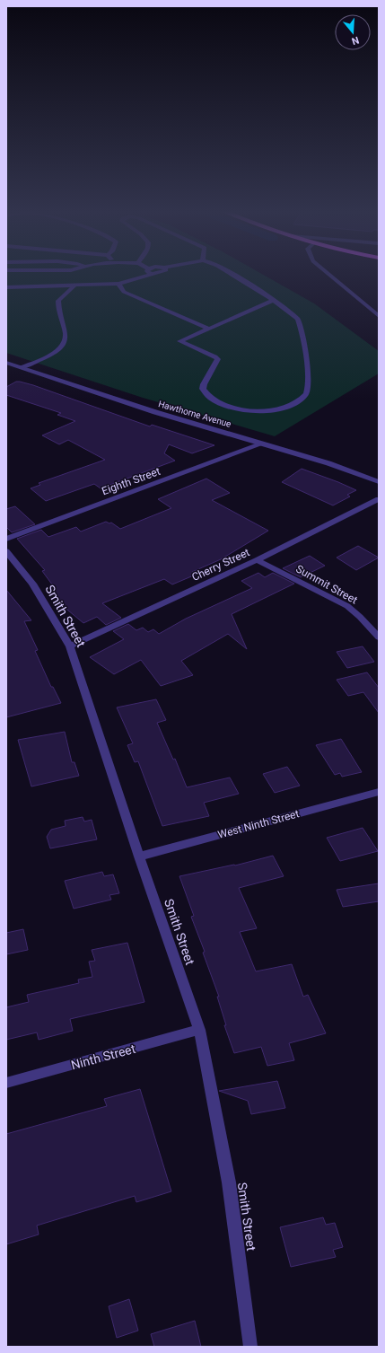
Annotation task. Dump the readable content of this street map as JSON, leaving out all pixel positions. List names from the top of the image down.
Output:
{
  "streets": {
    "street": [
      "Hawthorne Avenue",
      "Eighth Street",
      "Cherry Street",
      "Summit Street",
      "Smith Street",
      "West Ninth Street",
      "Ninth Street"
    ]
  },
  "crossings": [
    ["Hawthorne Avenue", "Eighth Street"],
    ["Cherry Street", "Summit Street"],
    ["Cherry Street", "Smith Street"],
    ["Smith Street", "West Ninth Street"],
    ["Smith Street", "Ninth Street"]
  ],
  "north": "bottom"
}
